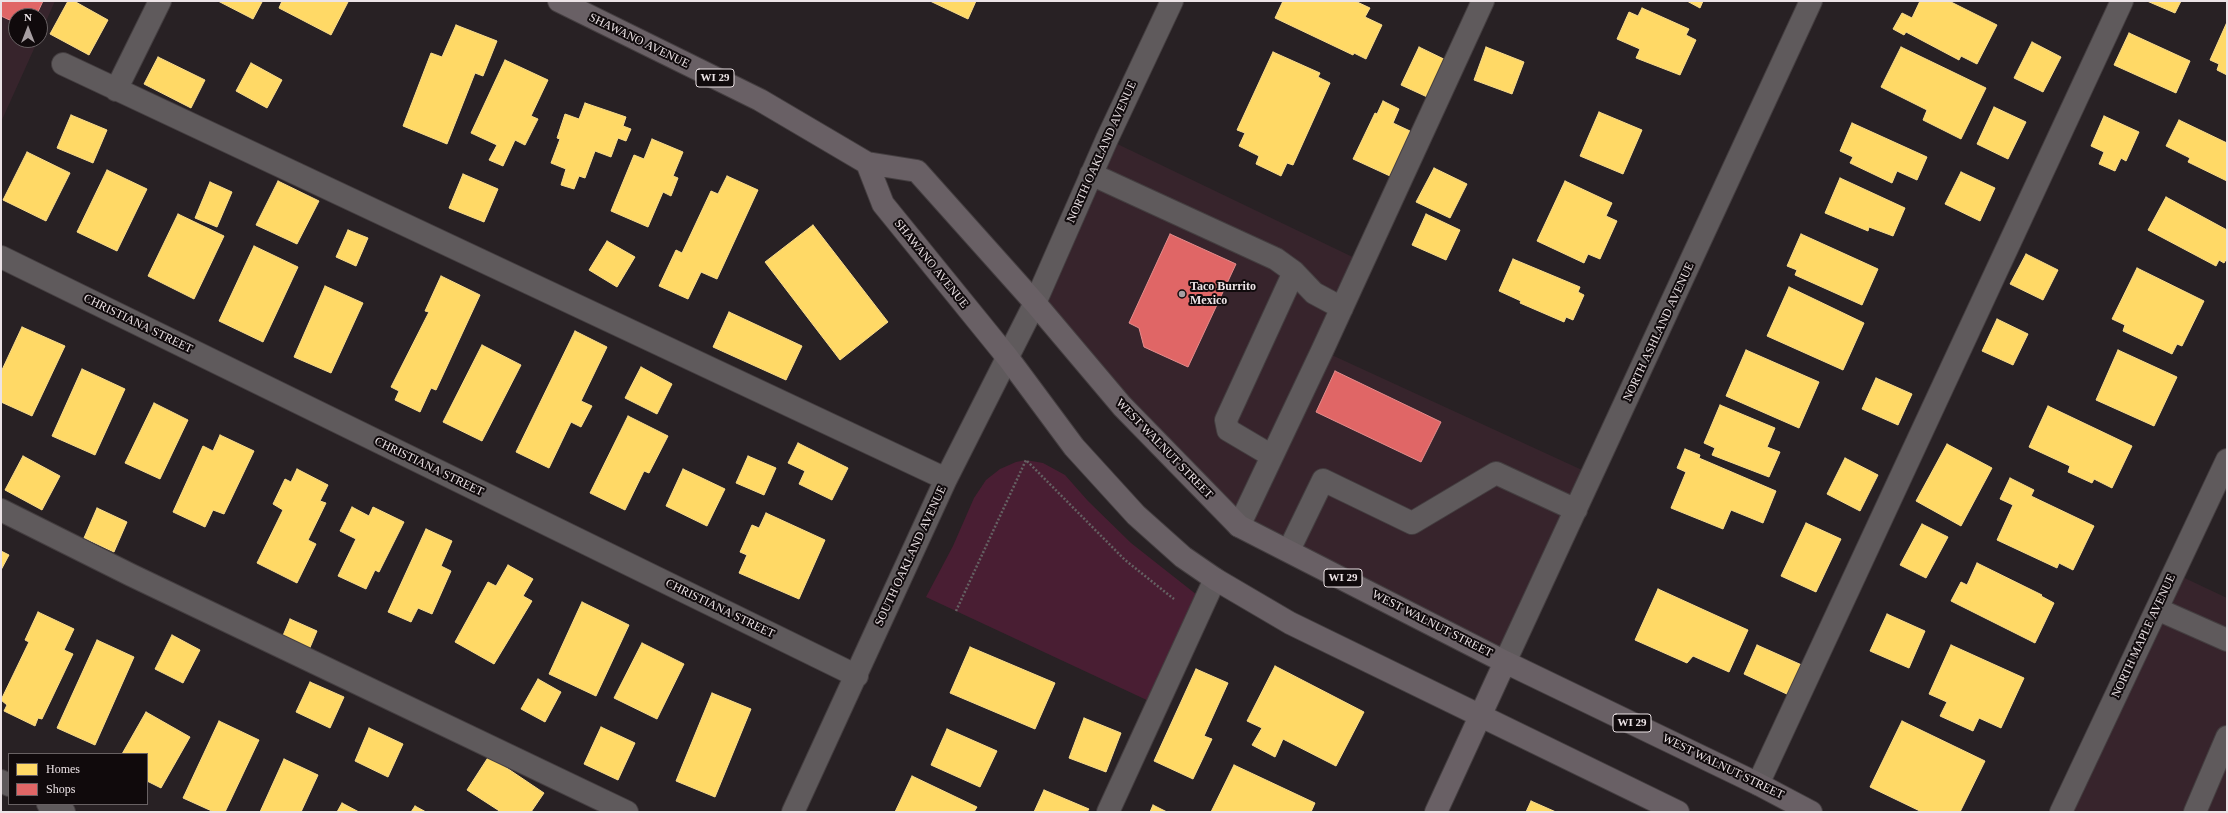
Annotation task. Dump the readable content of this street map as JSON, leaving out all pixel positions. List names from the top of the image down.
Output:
{
  "streets": {
    "main road": ["SHAWANO AVENUE", "WI 29", "WEST WALNUT STREET"],
    "street": [
      "NORTH OAKLAND AVENUE",
      "CHRISTIANA STREET",
      "NORTH ASHLAND AVENUE",
      "SOUTH OAKLAND AVENUE",
      "NORTH MAPLE AVENUE"
    ]
  },
  "crossings": [
    ["SHAWANO AVENUE", "NORTH OAKLAND AVENUE"],
    ["SHAWANO AVENUE", "WEST WALNUT STREET"],
    ["SHAWANO AVENUE", "SOUTH OAKLAND AVENUE"],
    ["NORTH OAKLAND AVENUE", "WEST WALNUT STREET"],
    ["NORTH OAKLAND AVENUE", "SOUTH OAKLAND AVENUE"],
    ["CHRISTIANA STREET", "SOUTH OAKLAND AVENUE"],
    ["NORTH ASHLAND AVENUE", "WEST WALNUT STREET"],
    ["WEST WALNUT STREET", "SOUTH OAKLAND AVENUE"]
  ],
  "places": ["Taco Burrito Mexico"],
  "legend": ["Homes", "Shops"],
  "north": "top"
}
